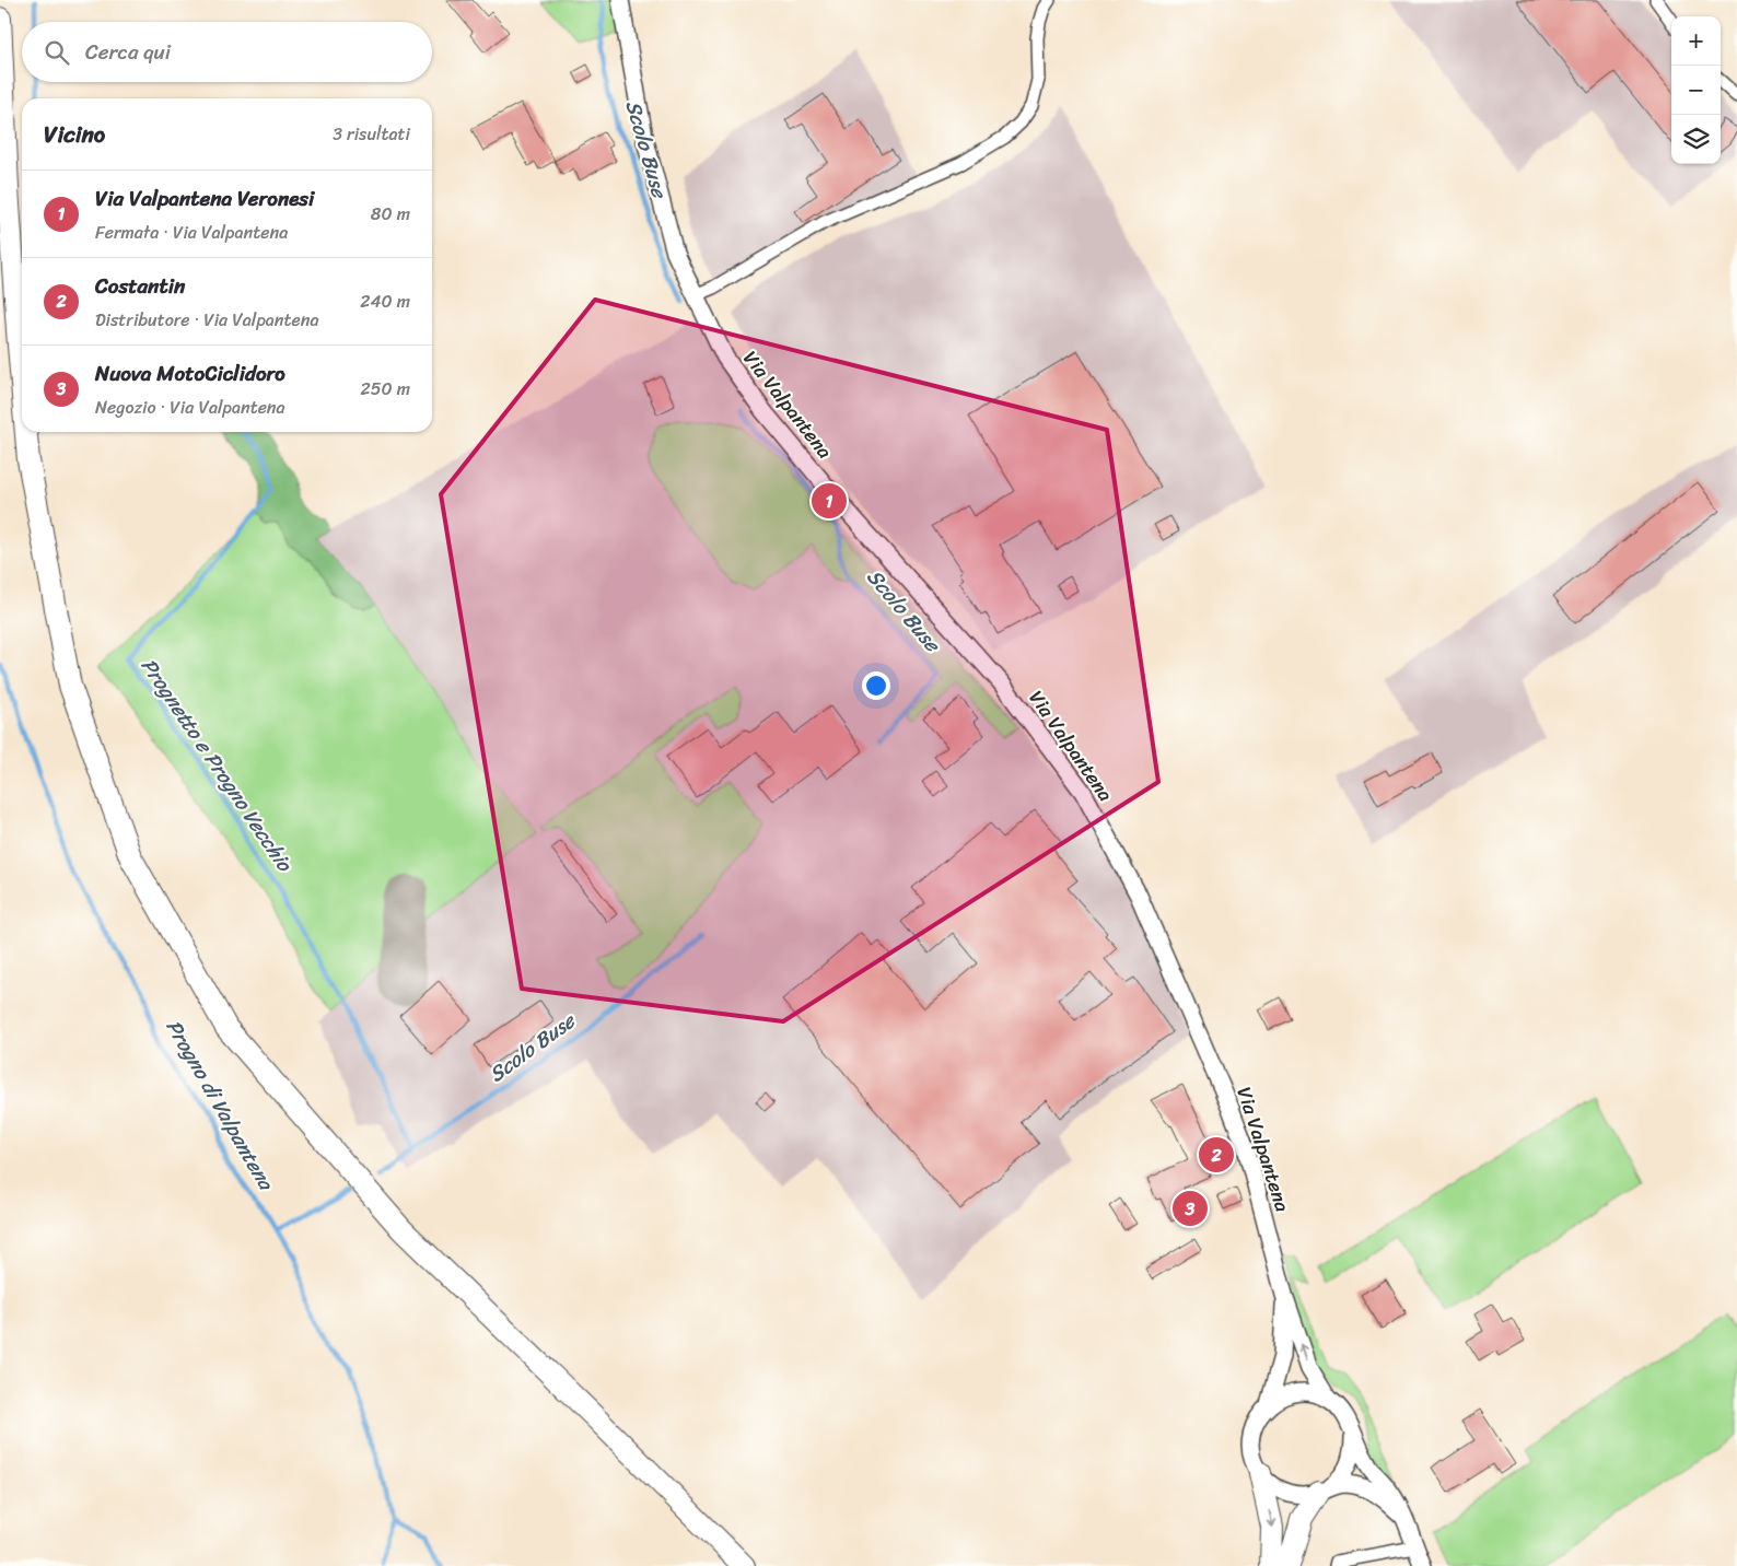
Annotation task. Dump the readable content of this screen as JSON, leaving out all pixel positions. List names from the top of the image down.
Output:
{
  "streets": {
    "street": ["Via Valpantena"]
  },
  "water": ["Scolo Buse", "Prognetto e Progno Vecchio", "Progno di Valpantena"],
  "page": {
    "map_buttons": ["+", "−"],
    "search": "Cerca qui",
    "heading": ["Vicino", "3 risultati"],
    "list": [
      {
        "mark": "1",
        "name": "Via Valpantena Veronesi",
        "note": "Fermata · Via Valpantena",
        "value": "80 m"
      },
      {
        "mark": "2",
        "name": "Costantin",
        "note": "Distributore · Via Valpantena",
        "value": "240 m"
      },
      {
        "mark": "3",
        "name": "Nuova MotoCiclidoro",
        "note": "Negozio · Via Valpantena",
        "value": "250 m"
      }
    ],
    "pins": ["1", "2", "3"]
  }
}
